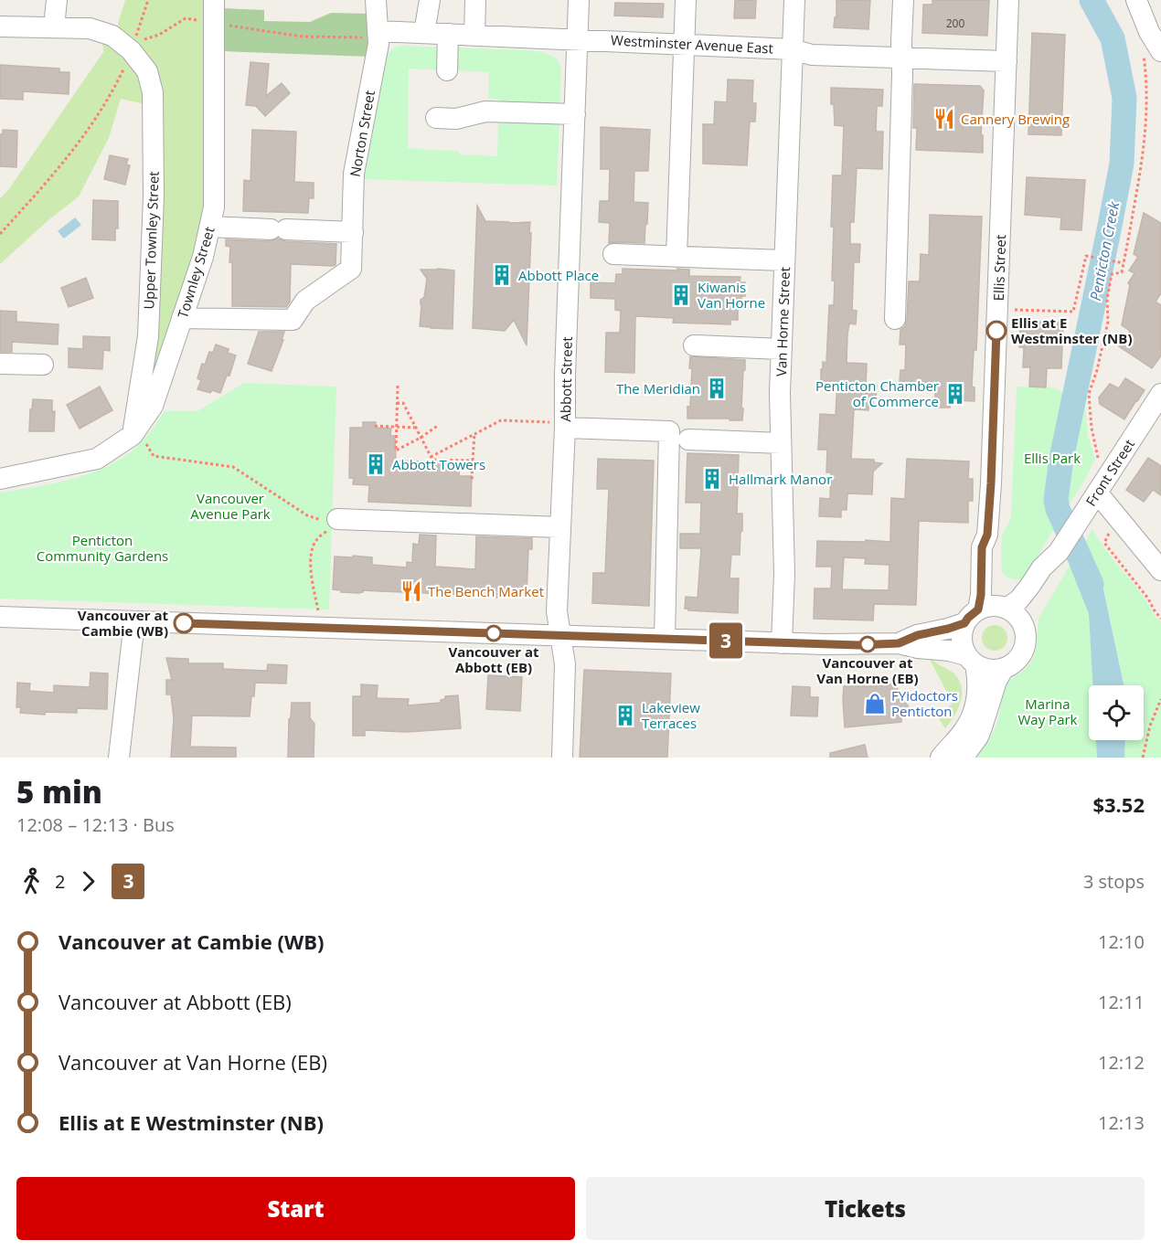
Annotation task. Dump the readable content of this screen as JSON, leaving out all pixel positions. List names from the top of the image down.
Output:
{
  "streets": {
    "street": [
      "Westminster Avenue East",
      "Norton Street",
      "Upper Townley Street",
      "Ellis Street",
      "Townley Street",
      "Van Horne Street",
      "Abbott Street",
      "Front Street"
    ]
  },
  "crossings": [
    ["Westminster Avenue East", "Norton Street"],
    ["Westminster Avenue East", "Ellis Street"],
    ["Westminster Avenue East", "Van Horne Street"],
    ["Westminster Avenue East", "Abbott Street"],
    ["Norton Street", "Townley Street"],
    ["Upper Townley Street", "Townley Street"],
    ["Ellis Street", "Front Street"]
  ],
  "water": ["Penticton Creek"],
  "parks": [
    "Ellis Park",
    "Vancouver Avenue Park",
    "Penticton Community Gardens",
    "Marina Way Park"
  ],
  "places": {
    "restaurant": ["Cannery Brewing", "The Bench Market"],
    "building": [
      "Abbott Place",
      "Kiwanis Van Horne",
      "The Meridian",
      "Penticton Chamber of Commerce",
      "Abbott Towers",
      "Hallmark Manor",
      "Lakeview Terraces"
    ],
    "other": [
      "Ellis at E Westminster (NB)",
      "Vancouver at Cambie (WB)",
      "Vancouver at Abbott (EB)",
      "Vancouver at Van Horne (EB)"
    ],
    "shop": ["FYidoctors Penticton"]
  },
  "lines": ["bus line 3"],
  "house_numbers": ["200"],
  "page": {
    "on_map": "3",
    "heading": ["5 min", "12:08 – 12:13 · Bus", "$3.52"],
    "legs": ["2", "3", "3 stops"],
    "list": [
      {
        "name": "Vancouver at Cambie (WB)",
        "value": "12:10"
      },
      {
        "name": "Vancouver at Abbott (EB)",
        "value": "12:11"
      },
      {
        "name": "Vancouver at Van Horne (EB)",
        "value": "12:12"
      },
      {
        "name": "Ellis at E Westminster (NB)",
        "value": "12:13"
      }
    ],
    "buttons": ["Start", "Tickets"]
  }
}
